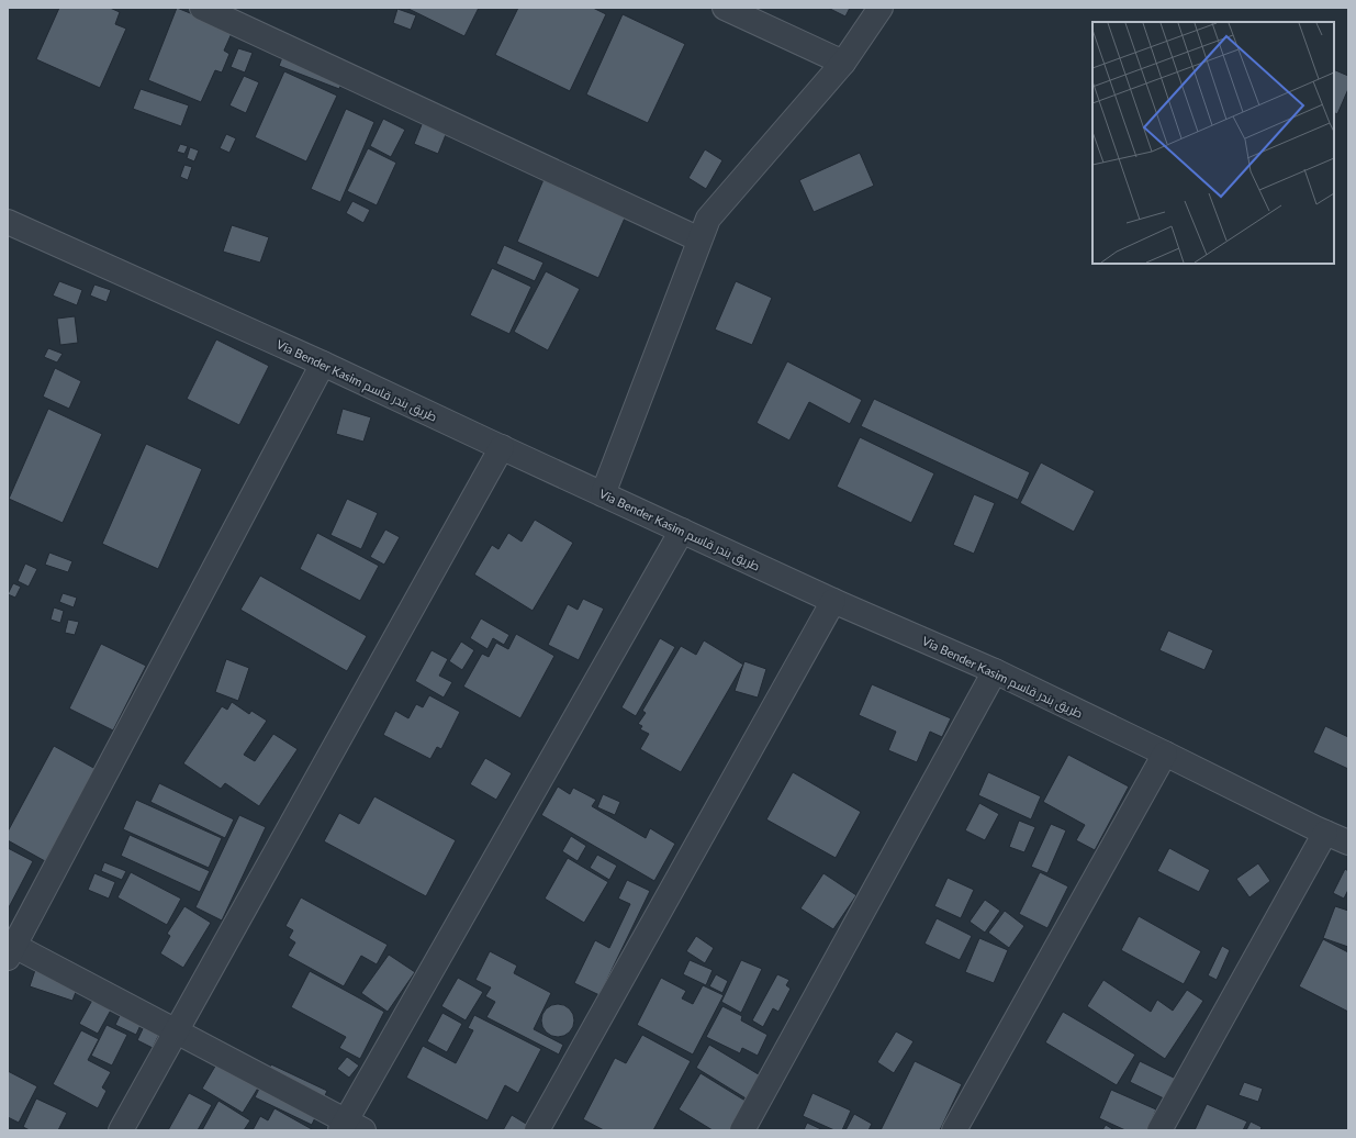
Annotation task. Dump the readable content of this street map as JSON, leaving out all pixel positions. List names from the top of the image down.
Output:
{
  "streets": {
    "street": ["Via Bender Kasim طريق بندر قاسم"]
  }
}
